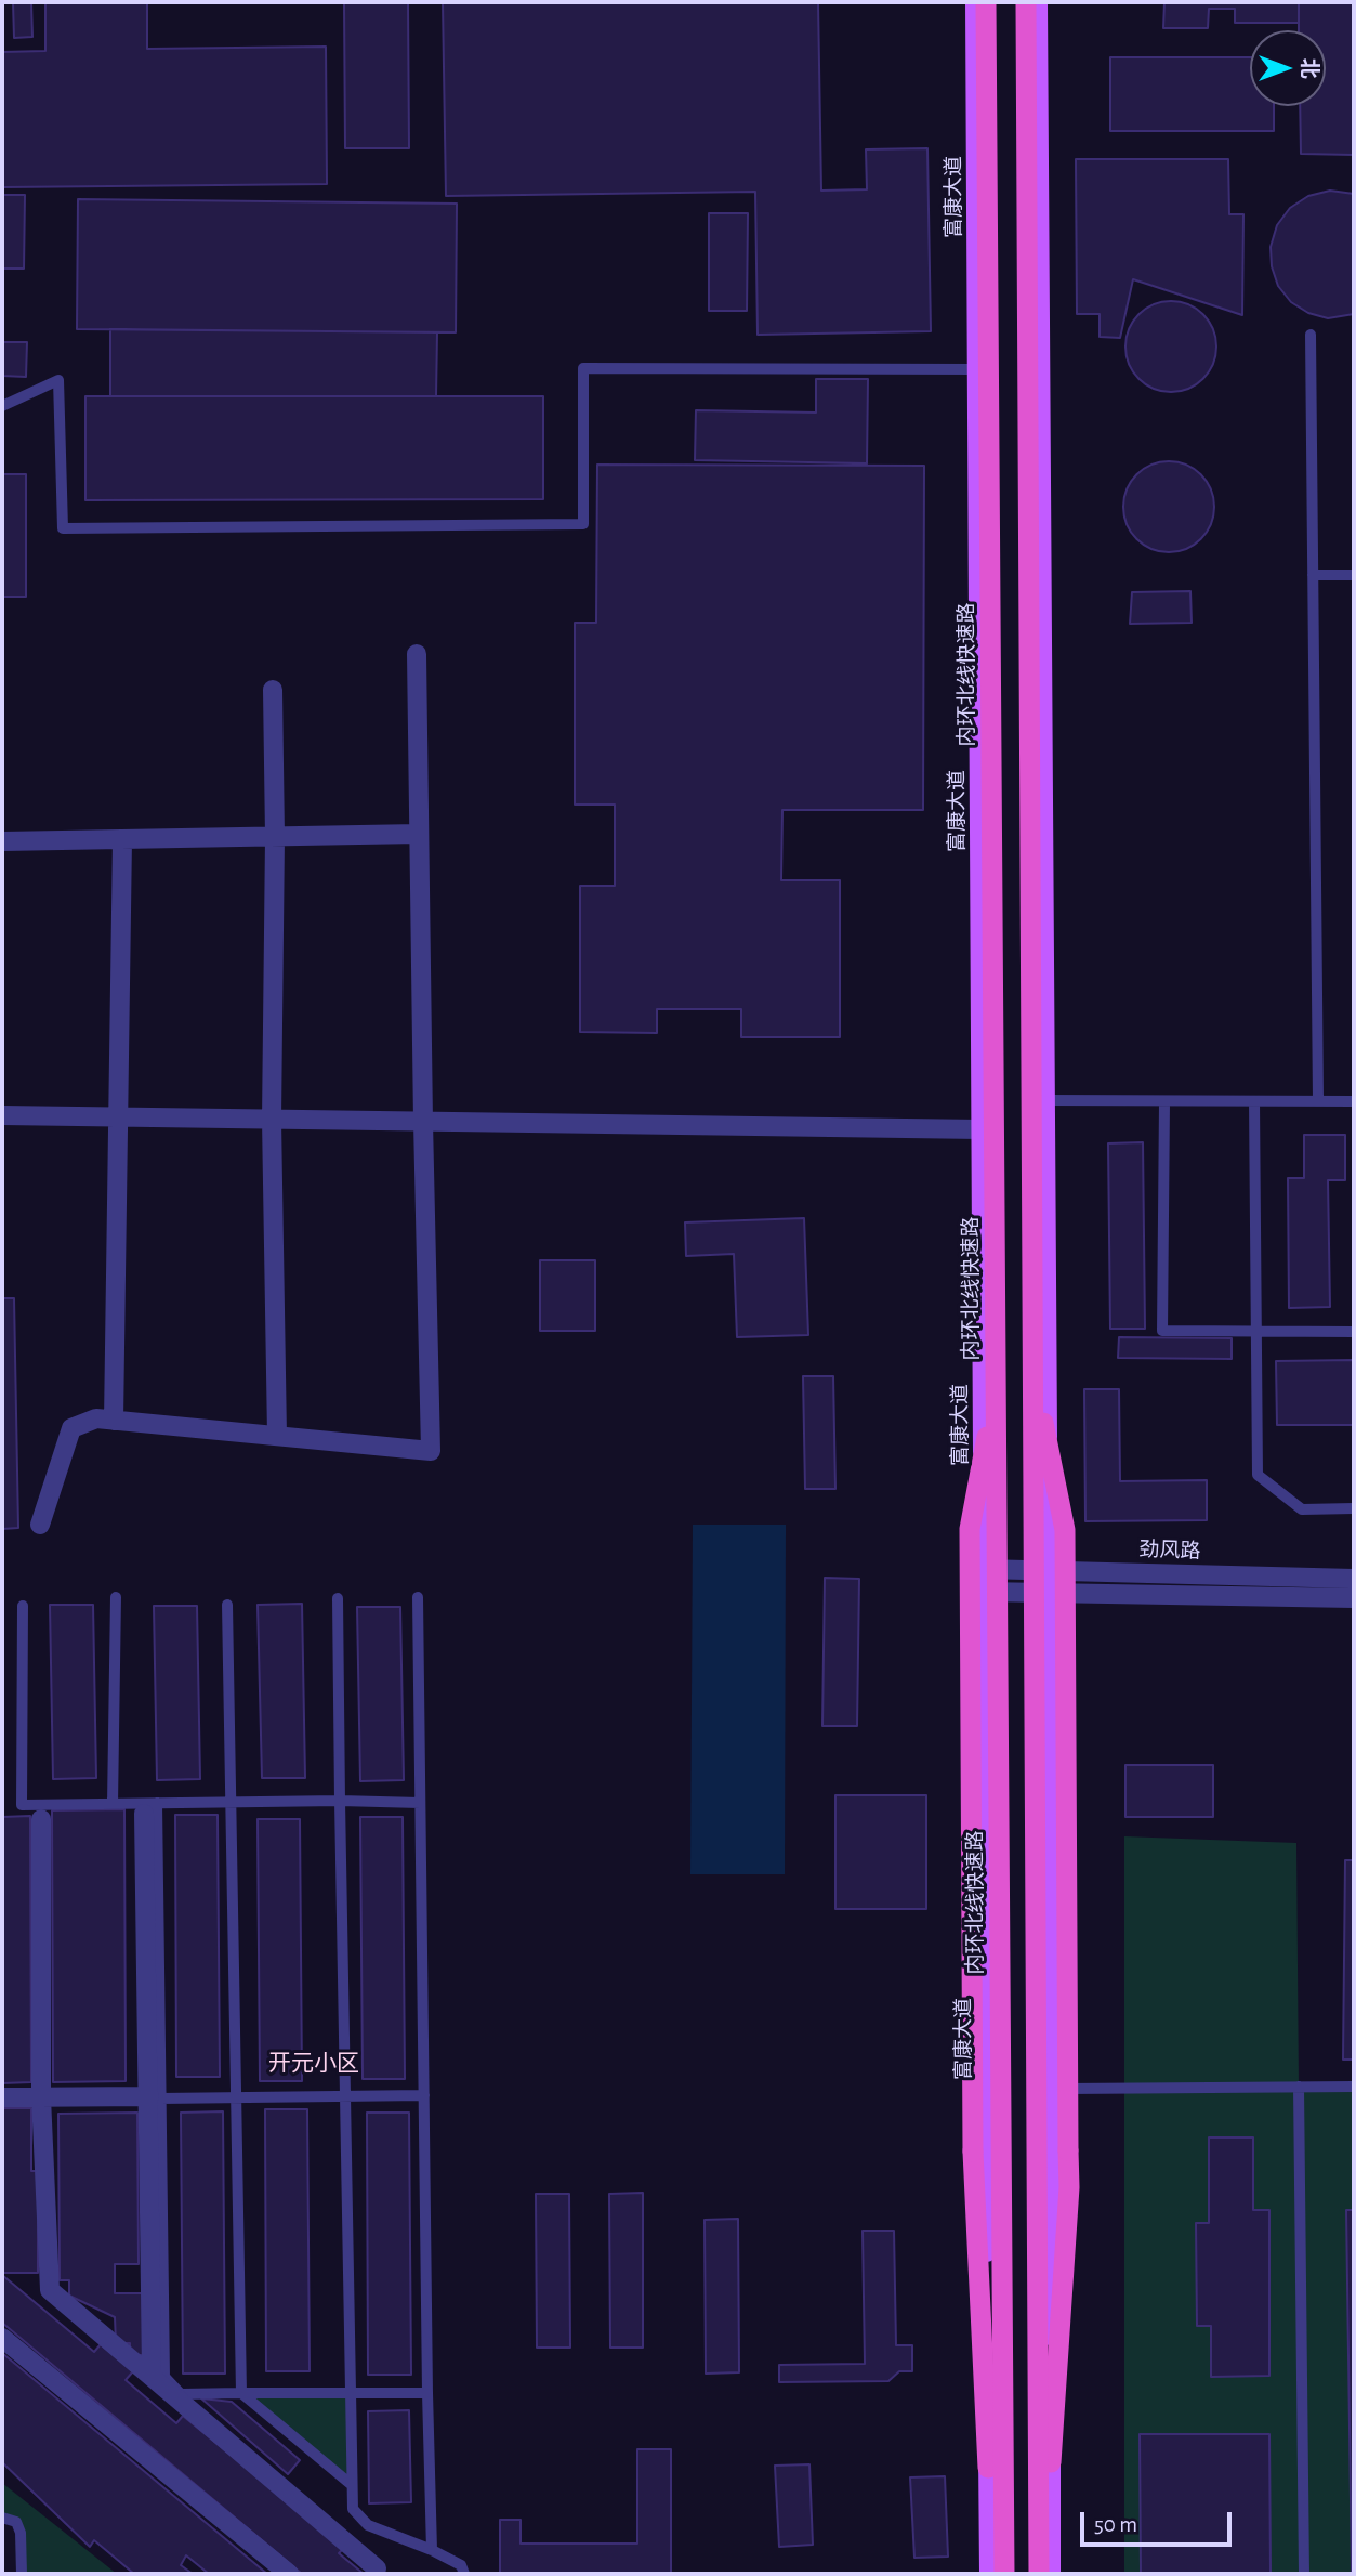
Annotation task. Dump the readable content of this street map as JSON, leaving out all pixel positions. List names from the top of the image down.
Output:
{
  "streets": {
    "highway": ["内环北线快速路"],
    "main road": ["富康大道"],
    "street": ["劲风路"]
  },
  "crossings": [
    ["富康大道", "内环北线快速路"],
    ["富康大道", "劲风路"]
  ],
  "districts": ["开元小区"],
  "scale_bar": "50 m",
  "north": "right"
}
